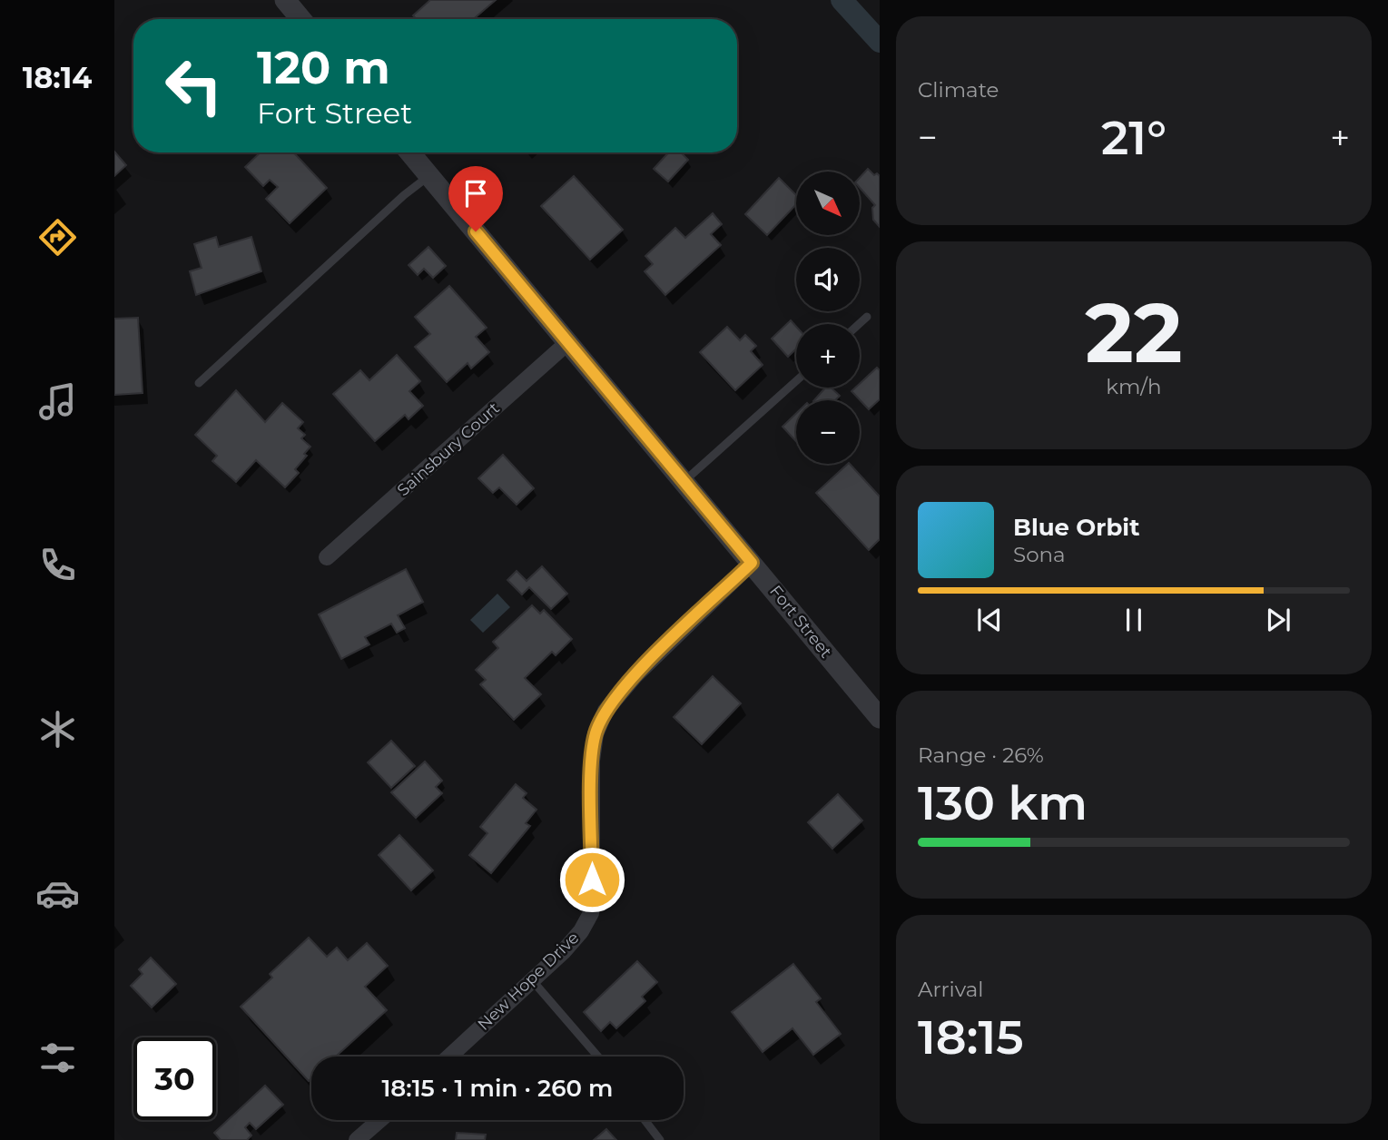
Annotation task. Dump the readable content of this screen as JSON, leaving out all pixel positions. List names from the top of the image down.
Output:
{
  "streets": {
    "street": ["Sainsbury Court", "Fort Street", "New Hope Drive"]
  },
  "crossings": [
    ["Sainsbury Court", "Fort Street"],
    ["Fort Street", "New Hope Drive"]
  ],
  "north": "bottom right",
  "page": {
    "tabs": "18:14",
    "tile": [
      "Climate",
      ["22", "km/h"],
      ["Range · 26%", "130 km"],
      ["Arrival", "18:15"]
    ],
    "turn": ["120 m", "Fort Street"],
    "heat": ["−", "21°", "+"],
    "map_buttons": ["+", "−"],
    "song": ["Blue Orbit", "Sona"],
    "limit": "30",
    "trip": "18:15 · 1 min · 260 m"
  }
}
